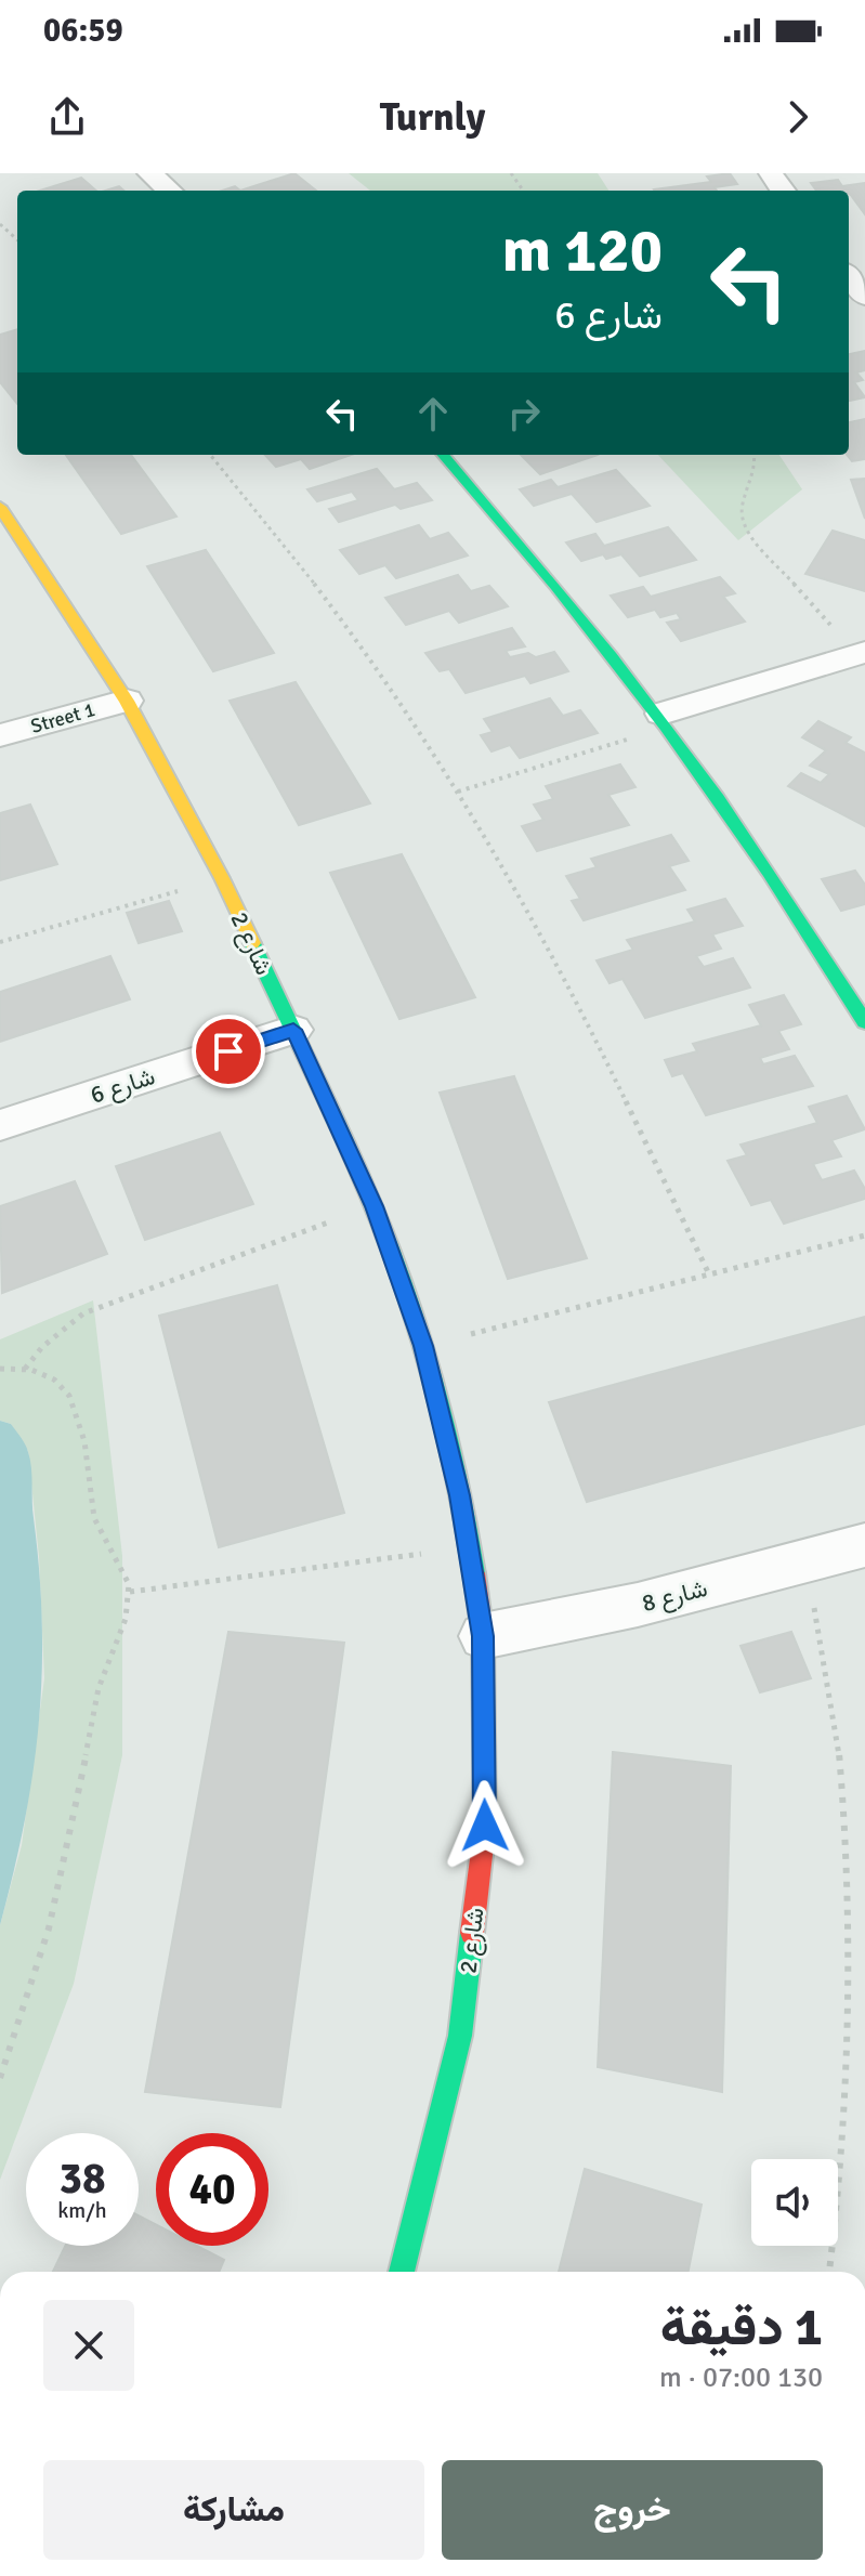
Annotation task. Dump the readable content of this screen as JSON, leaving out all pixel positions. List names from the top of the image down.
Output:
{
  "streets": {
    "street": [
      "Street 1",
      "شارع 2",
      "شارع 6",
      "شارع 8"
    ]
  },
  "crossings": [
    ["Street 1", "شارع 2"],
    ["شارع 2", "شارع 6"],
    ["شارع 2", "شارع 8"]
  ],
  "page": {
    "status": "06:59",
    "header": "Turnly",
    "turn": ["120 m", "شارع 6"],
    "speed": "38 km/h",
    "limit": "40",
    "heading": ["1 دقيقة", "130 m · 07:00"],
    "buttons": ["خروج", "مشاركة"]
  }
}
